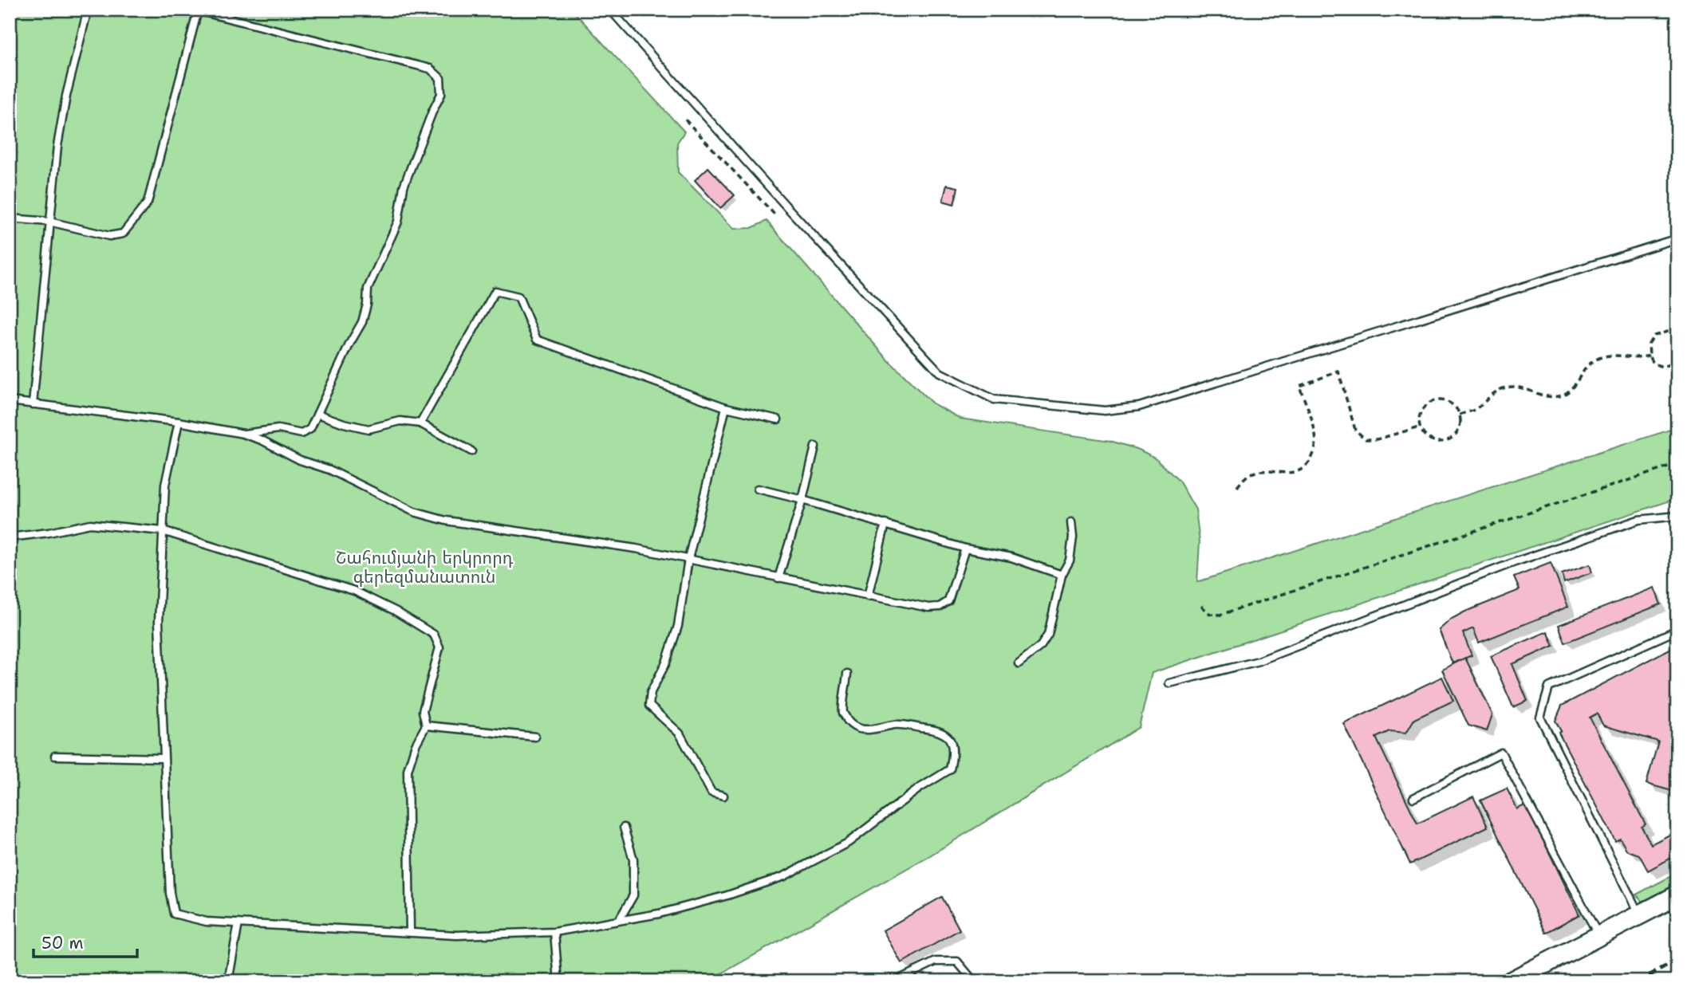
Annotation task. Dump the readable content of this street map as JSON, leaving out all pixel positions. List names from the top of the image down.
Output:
{
  "parks": ["Շահումյանի երկրորդ գերեզմանատուն"],
  "scale_bar": "50 m"
}
